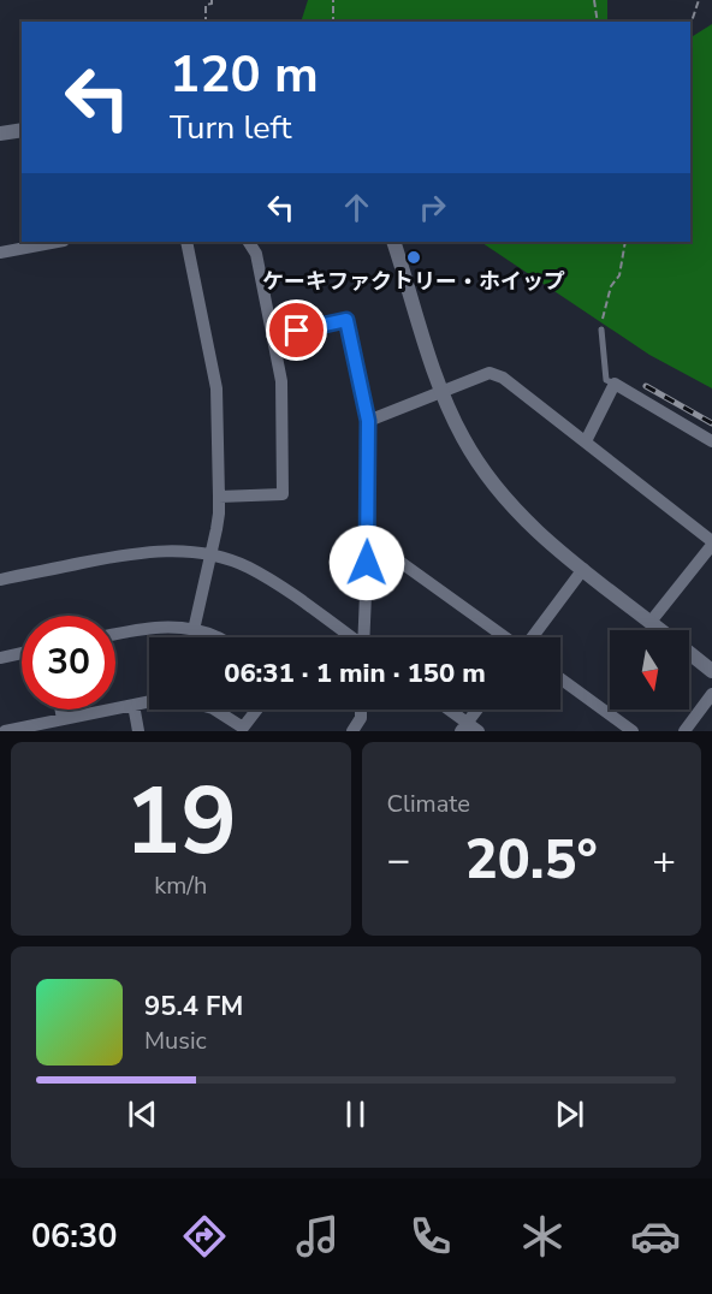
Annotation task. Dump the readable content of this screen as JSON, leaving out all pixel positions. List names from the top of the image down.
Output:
{
  "places": ["ケーキファクトリー・ホイップ"],
  "north": "bottom",
  "page": {
    "turn": ["120 m", "Turn left"],
    "limit": "30",
    "trip": "06:31 · 1 min · 150 m",
    "tile": [
      ["19", "km/h"],
      "Climate"
    ],
    "heat": ["−", "20.5°", "+"],
    "song": ["95.4 FM", "Music"],
    "tabs": "06:30"
  }
}
